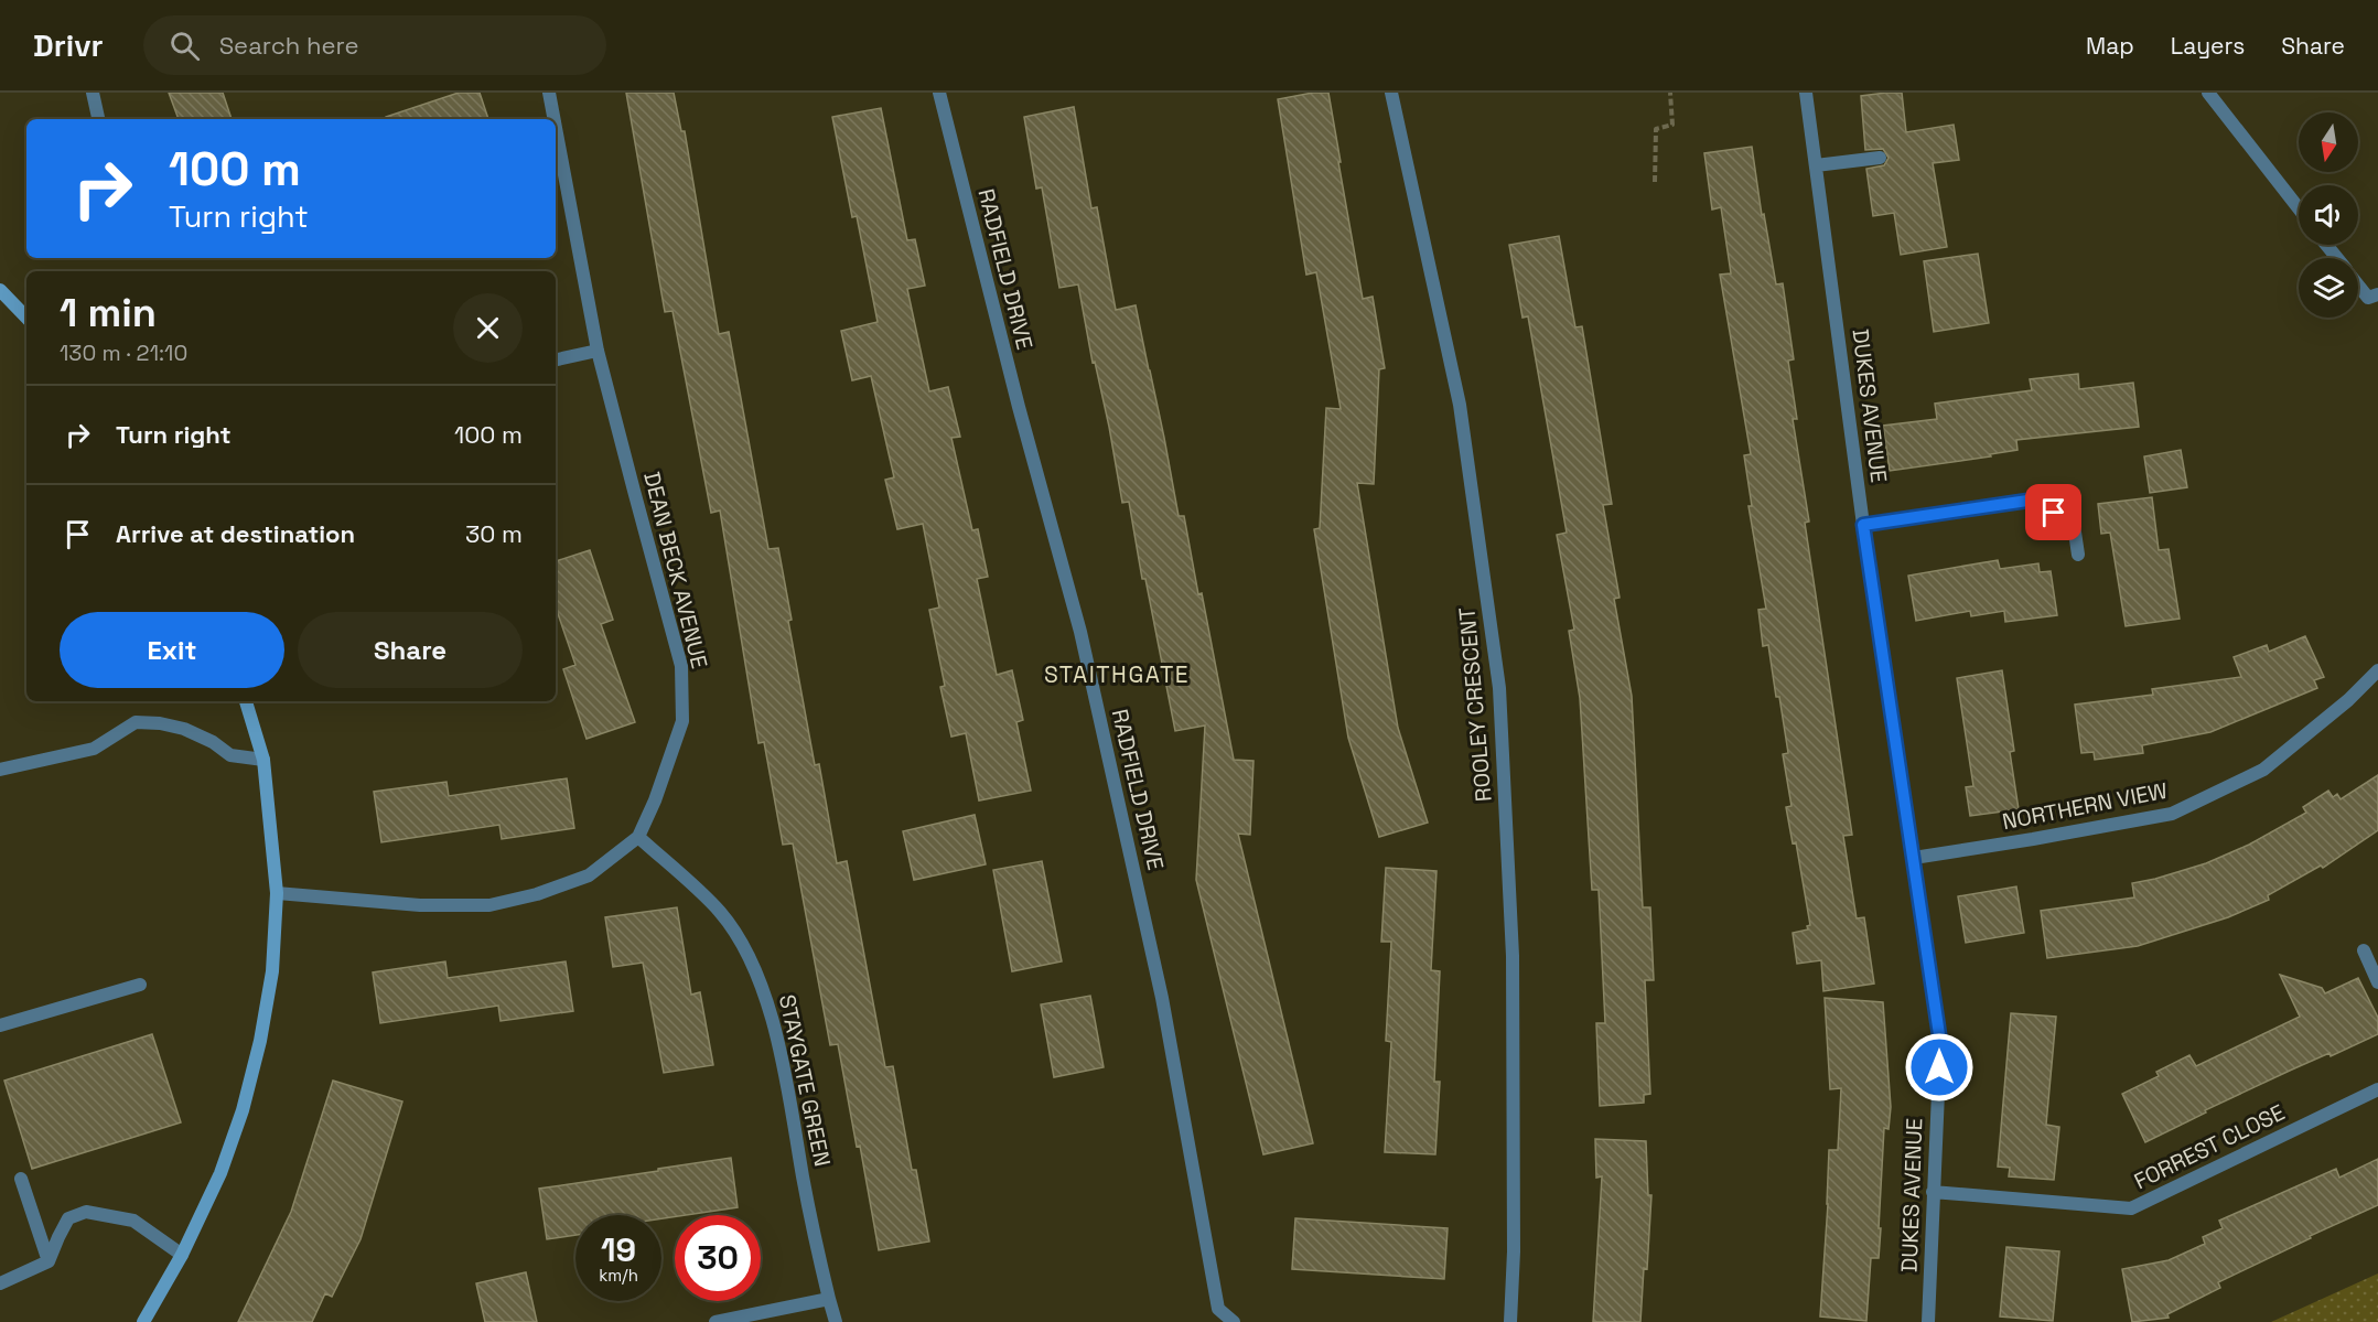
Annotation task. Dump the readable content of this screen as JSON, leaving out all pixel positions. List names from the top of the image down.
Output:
{
  "streets": {
    "street": [
      "RADFIELD DRIVE",
      "DUKES AVENUE",
      "DEAN BECK AVENUE",
      "ROOLEY CRESCENT",
      "NORTHERN VIEW",
      "STAYGATE GREEN",
      "FORREST CLOSE"
    ]
  },
  "crossings": [
    ["DUKES AVENUE", "NORTHERN VIEW"],
    ["DUKES AVENUE", "FORREST CLOSE"],
    ["DEAN BECK AVENUE", "STAYGATE GREEN"]
  ],
  "districts": ["STAITHGATE"],
  "north": "bottom",
  "page": {
    "header": "Drivr",
    "search": "Search here",
    "nav": ["Map", "Layers", "Share"],
    "turn": ["100 m", "Turn right"],
    "heading": ["1 min", "130 m · 21:10"],
    "list": [
      {
        "name": "Turn right",
        "value": "100 m"
      },
      {
        "name": "Arrive at destination",
        "value": "30 m"
      }
    ],
    "buttons": ["Exit", "Share"],
    "speed": "19 km/h",
    "limit": "30"
  }
}
